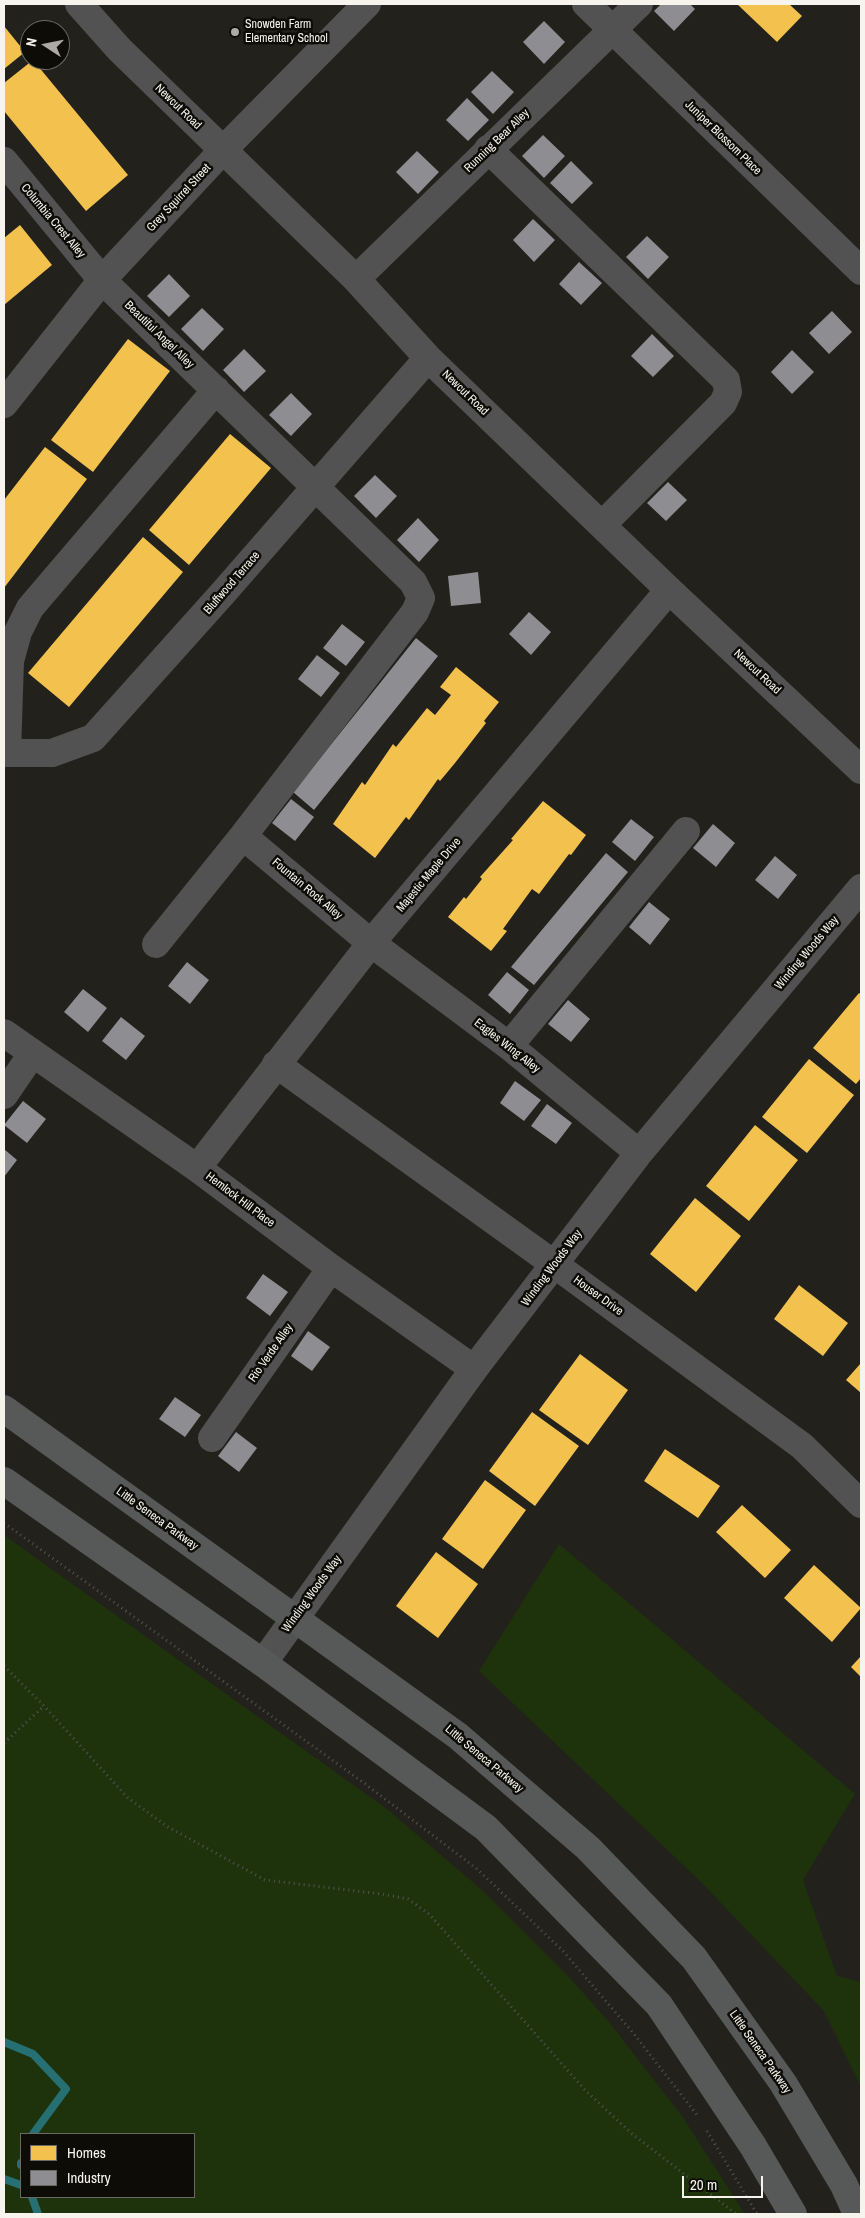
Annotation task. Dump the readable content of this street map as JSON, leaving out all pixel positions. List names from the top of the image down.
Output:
{
  "streets": {
    "main road": ["Little Seneca Parkway"],
    "street": [
      "Newcut Road",
      "Juniper Blossom Place",
      "Running Bear Alley",
      "Grey Squirrel Street",
      "Columbia Crest Alley",
      "Beautiful Angel Alley",
      "Bluffwood Terrace",
      "Majestic Maple Drive",
      "Fountain Rock Alley",
      "Winding Woods Way",
      "Eagles Wing Alley",
      "Hemlock Hill Place",
      "Houser Drive",
      "Rio Verde Alley"
    ]
  },
  "crossings": [
    ["Newcut Road", "Running Bear Alley"],
    ["Newcut Road", "Grey Squirrel Street"],
    ["Newcut Road", "Bluffwood Terrace"],
    ["Newcut Road", "Majestic Maple Drive"],
    ["Juniper Blossom Place", "Running Bear Alley"],
    ["Grey Squirrel Street", "Columbia Crest Alley"],
    ["Grey Squirrel Street", "Beautiful Angel Alley"],
    ["Columbia Crest Alley", "Beautiful Angel Alley"],
    ["Beautiful Angel Alley", "Bluffwood Terrace"],
    ["Beautiful Angel Alley", "Fountain Rock Alley"],
    ["Majestic Maple Drive", "Fountain Rock Alley"],
    ["Majestic Maple Drive", "Eagles Wing Alley"],
    ["Majestic Maple Drive", "Hemlock Hill Place"],
    ["Majestic Maple Drive", "Houser Drive"],
    ["Fountain Rock Alley", "Eagles Wing Alley"],
    ["Winding Woods Way", "Eagles Wing Alley"],
    ["Winding Woods Way", "Hemlock Hill Place"],
    ["Winding Woods Way", "Houser Drive"],
    ["Winding Woods Way", "Little Seneca Parkway"],
    ["Hemlock Hill Place", "Rio Verde Alley"]
  ],
  "places": ["Snowden Farm Elementary School"],
  "legend": ["Homes", "Industry"],
  "scale_bar": "20 m",
  "north": "left"
}
